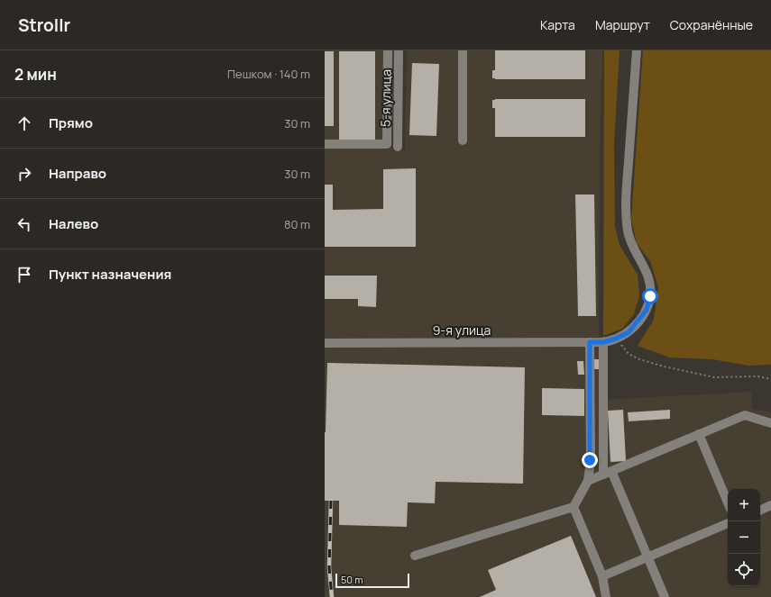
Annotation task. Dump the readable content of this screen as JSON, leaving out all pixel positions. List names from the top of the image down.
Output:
{
  "streets": {
    "street": ["5-я улица", "9-я улица"]
  },
  "scale_bar": "50 m",
  "page": {
    "header": "Strollr",
    "nav": ["Карта", "Маршрут", "Сохранённые"],
    "heading": ["2 мин", "Пешком · 140 m"],
    "list": [
      ["Прямо", "30 m"],
      ["Направо", "30 m"],
      ["Налево", "80 m"],
      "Пункт назначения"
    ],
    "map_buttons": ["+", "−"],
    "scale": "50 m"
  }
}
